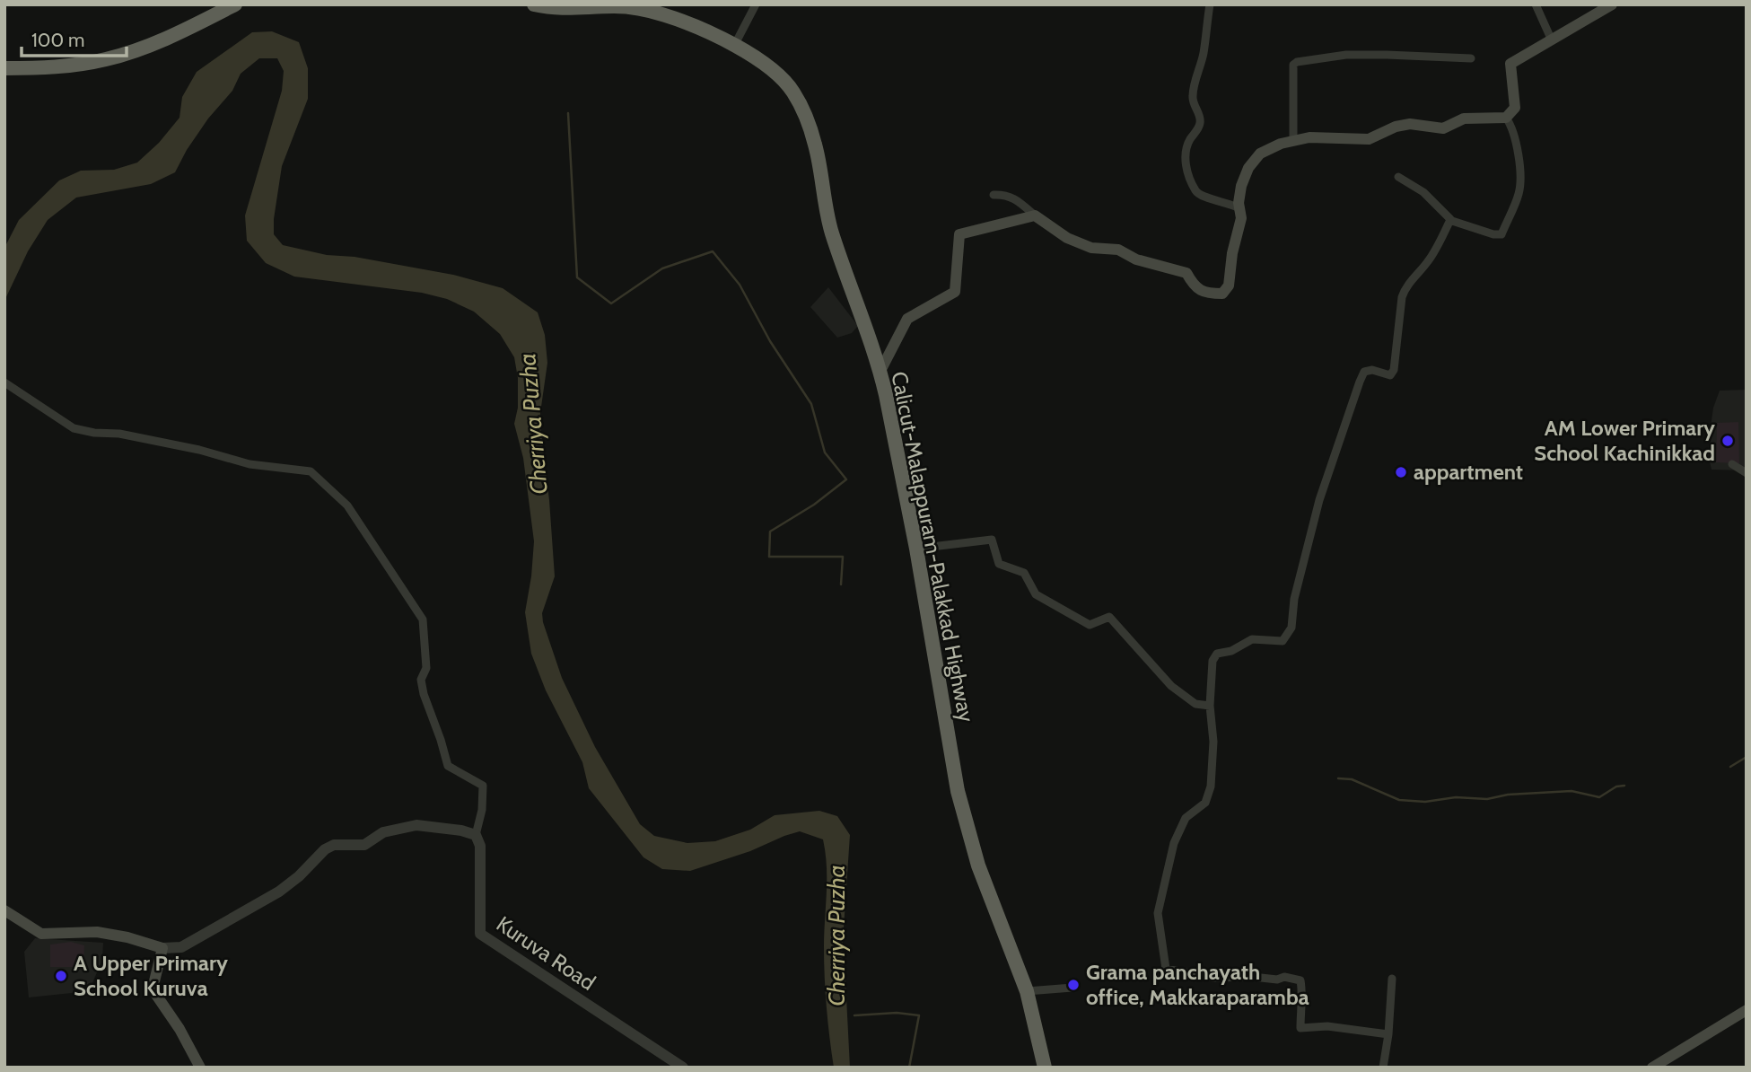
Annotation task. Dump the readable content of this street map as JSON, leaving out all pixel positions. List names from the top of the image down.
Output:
{
  "streets": {
    "highway": ["Calicut-Malappuram-Palakkad Highway"],
    "street": ["Kuruva Road"]
  },
  "water": ["Cherriya Puzha"],
  "places": [
    "AM Lower Primary School Kachinikkad",
    "appartment",
    "A Upper Primary School Kuruva",
    "Grama panchayath office, Makkaraparamba"
  ],
  "scale_bar": "100 m"
}
